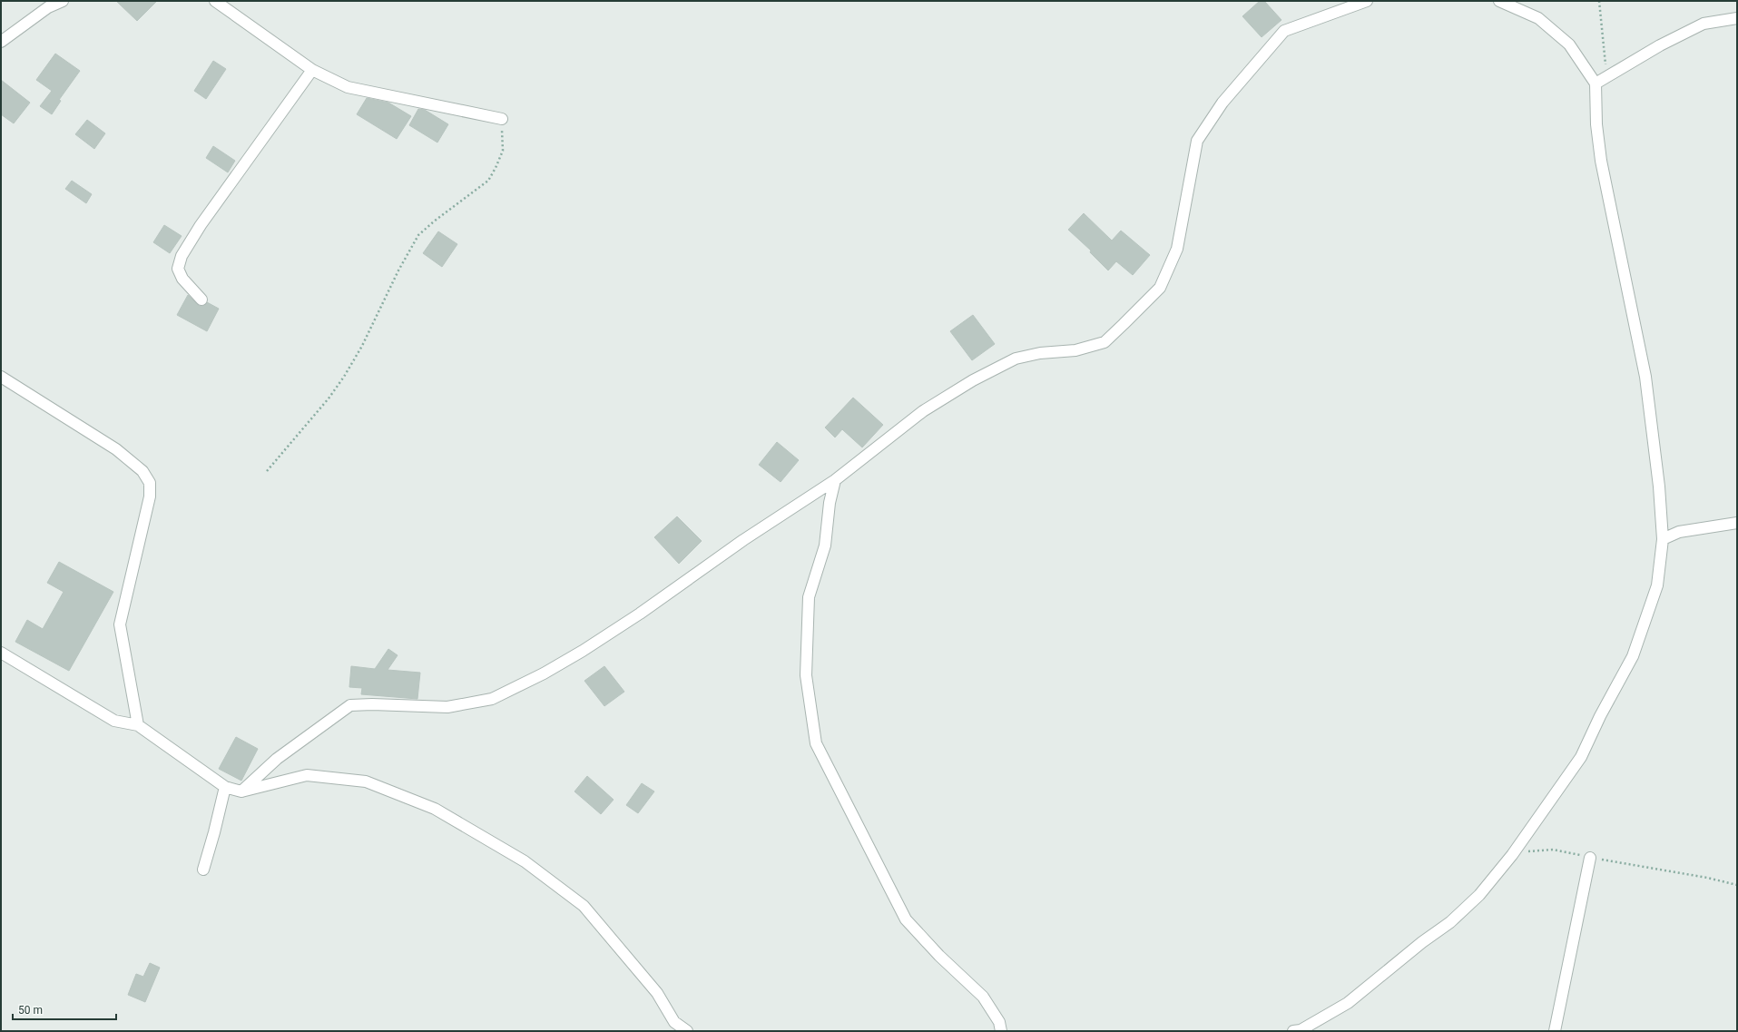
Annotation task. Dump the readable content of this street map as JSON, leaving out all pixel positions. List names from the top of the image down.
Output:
{
  "scale_bar": "50 m"
}
